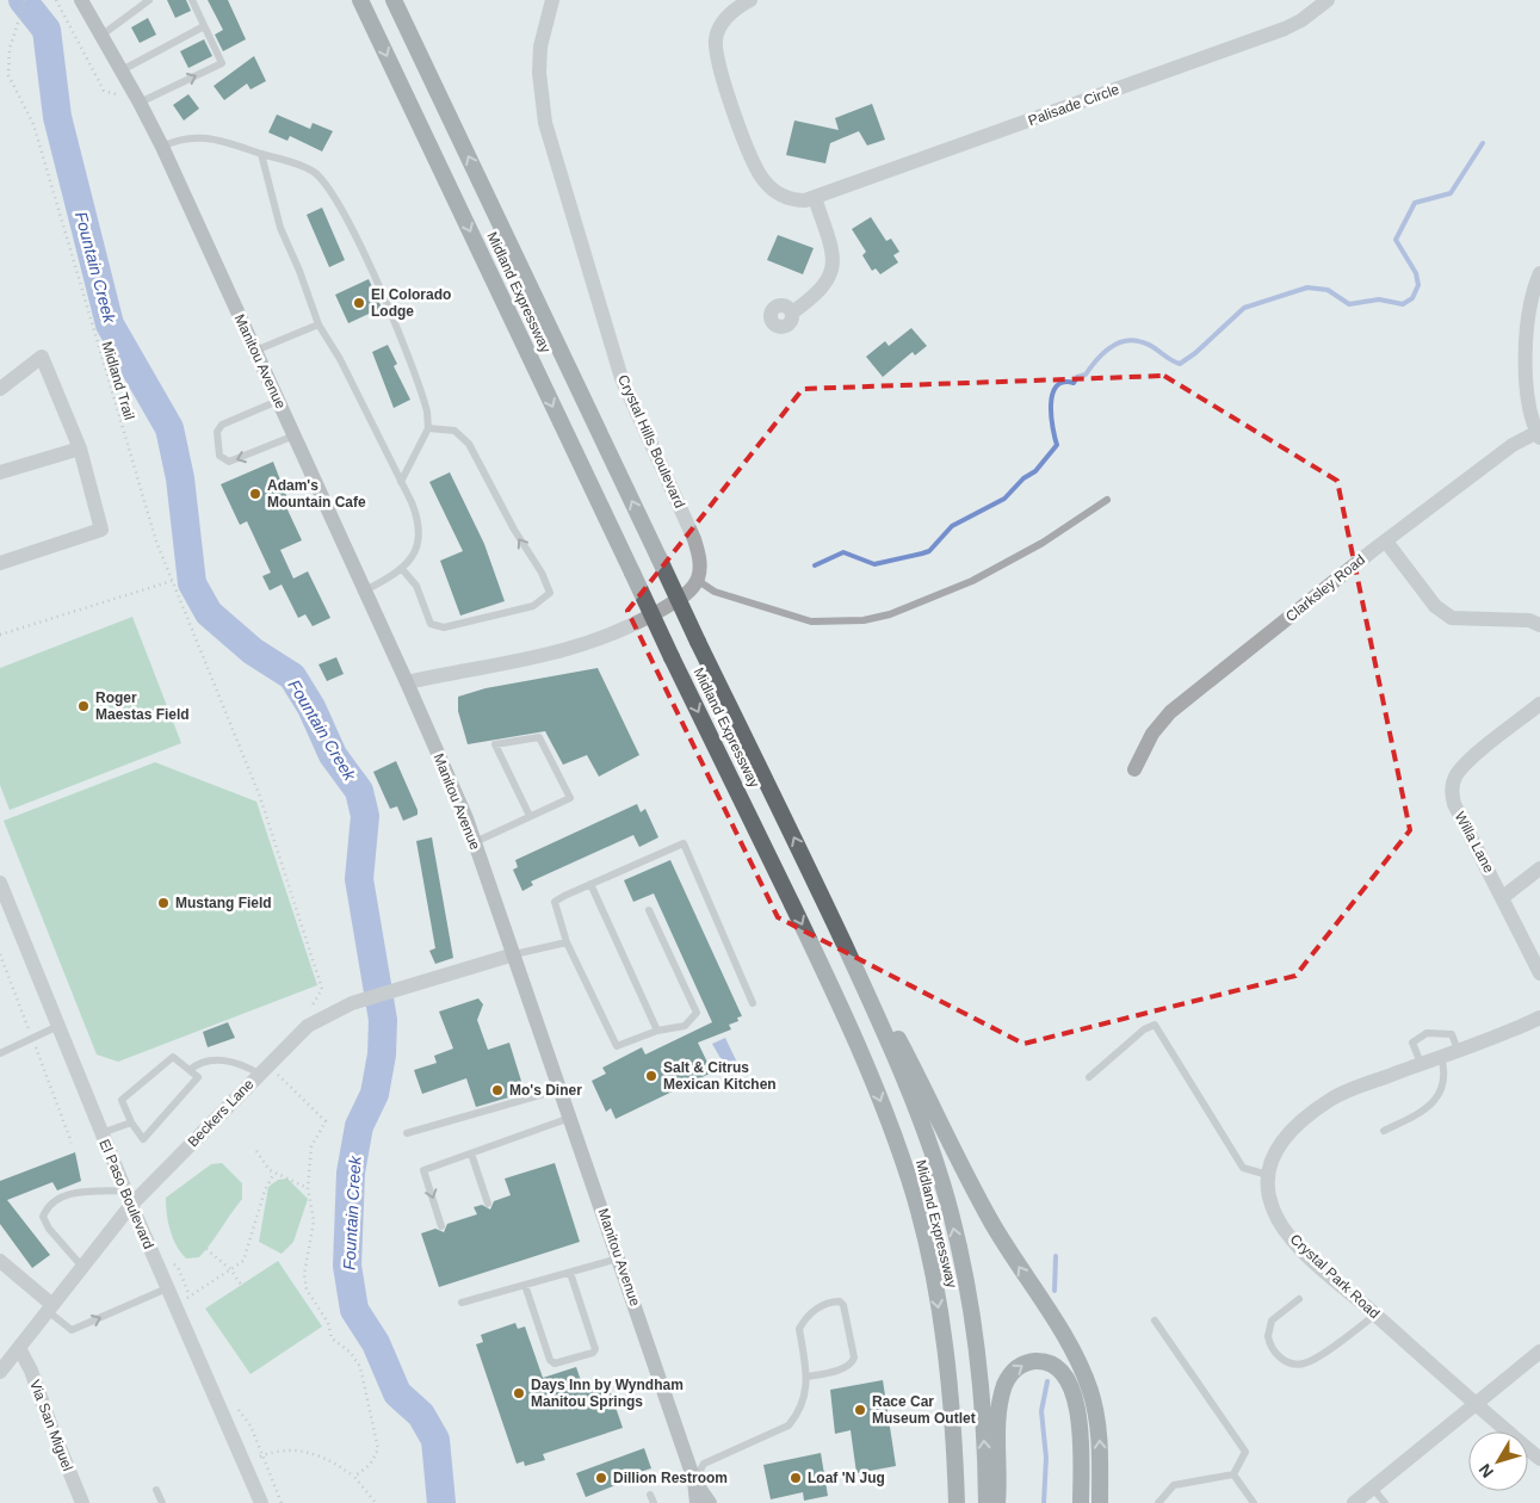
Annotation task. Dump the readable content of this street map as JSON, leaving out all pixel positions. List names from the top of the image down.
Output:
{
  "streets": {
    "highway": ["Midland Expressway"],
    "main road": ["Manitou Avenue"],
    "street": [
      "Palisade Circle",
      "Crystal Hills Boulevard",
      "Clarksley Road",
      "Willa Lane",
      "Beckers Lane",
      "El Paso Boulevard",
      "Crystal Park Road",
      "Via San Miguel"
    ],
    "path": ["Midland Trail"]
  },
  "crossings": [
    ["Manitou Avenue", "Beckers Lane"],
    ["Beckers Lane", "El Paso Boulevard"],
    ["Beckers Lane", "Via San Miguel"]
  ],
  "water": ["Fountain Creek"],
  "places": [
    "El Colorado Lodge",
    "Adam's Mountain Cafe",
    "Roger Maestas Field",
    "Mustang Field",
    "Salt & Citrus Mexican Kitchen",
    "Mo's Diner",
    "Days Inn by Wyndham Manitou Springs",
    "Race Car Museum Outlet",
    "Dillion Restroom",
    "Loaf 'N Jug"
  ],
  "north": "bottom left"
}
